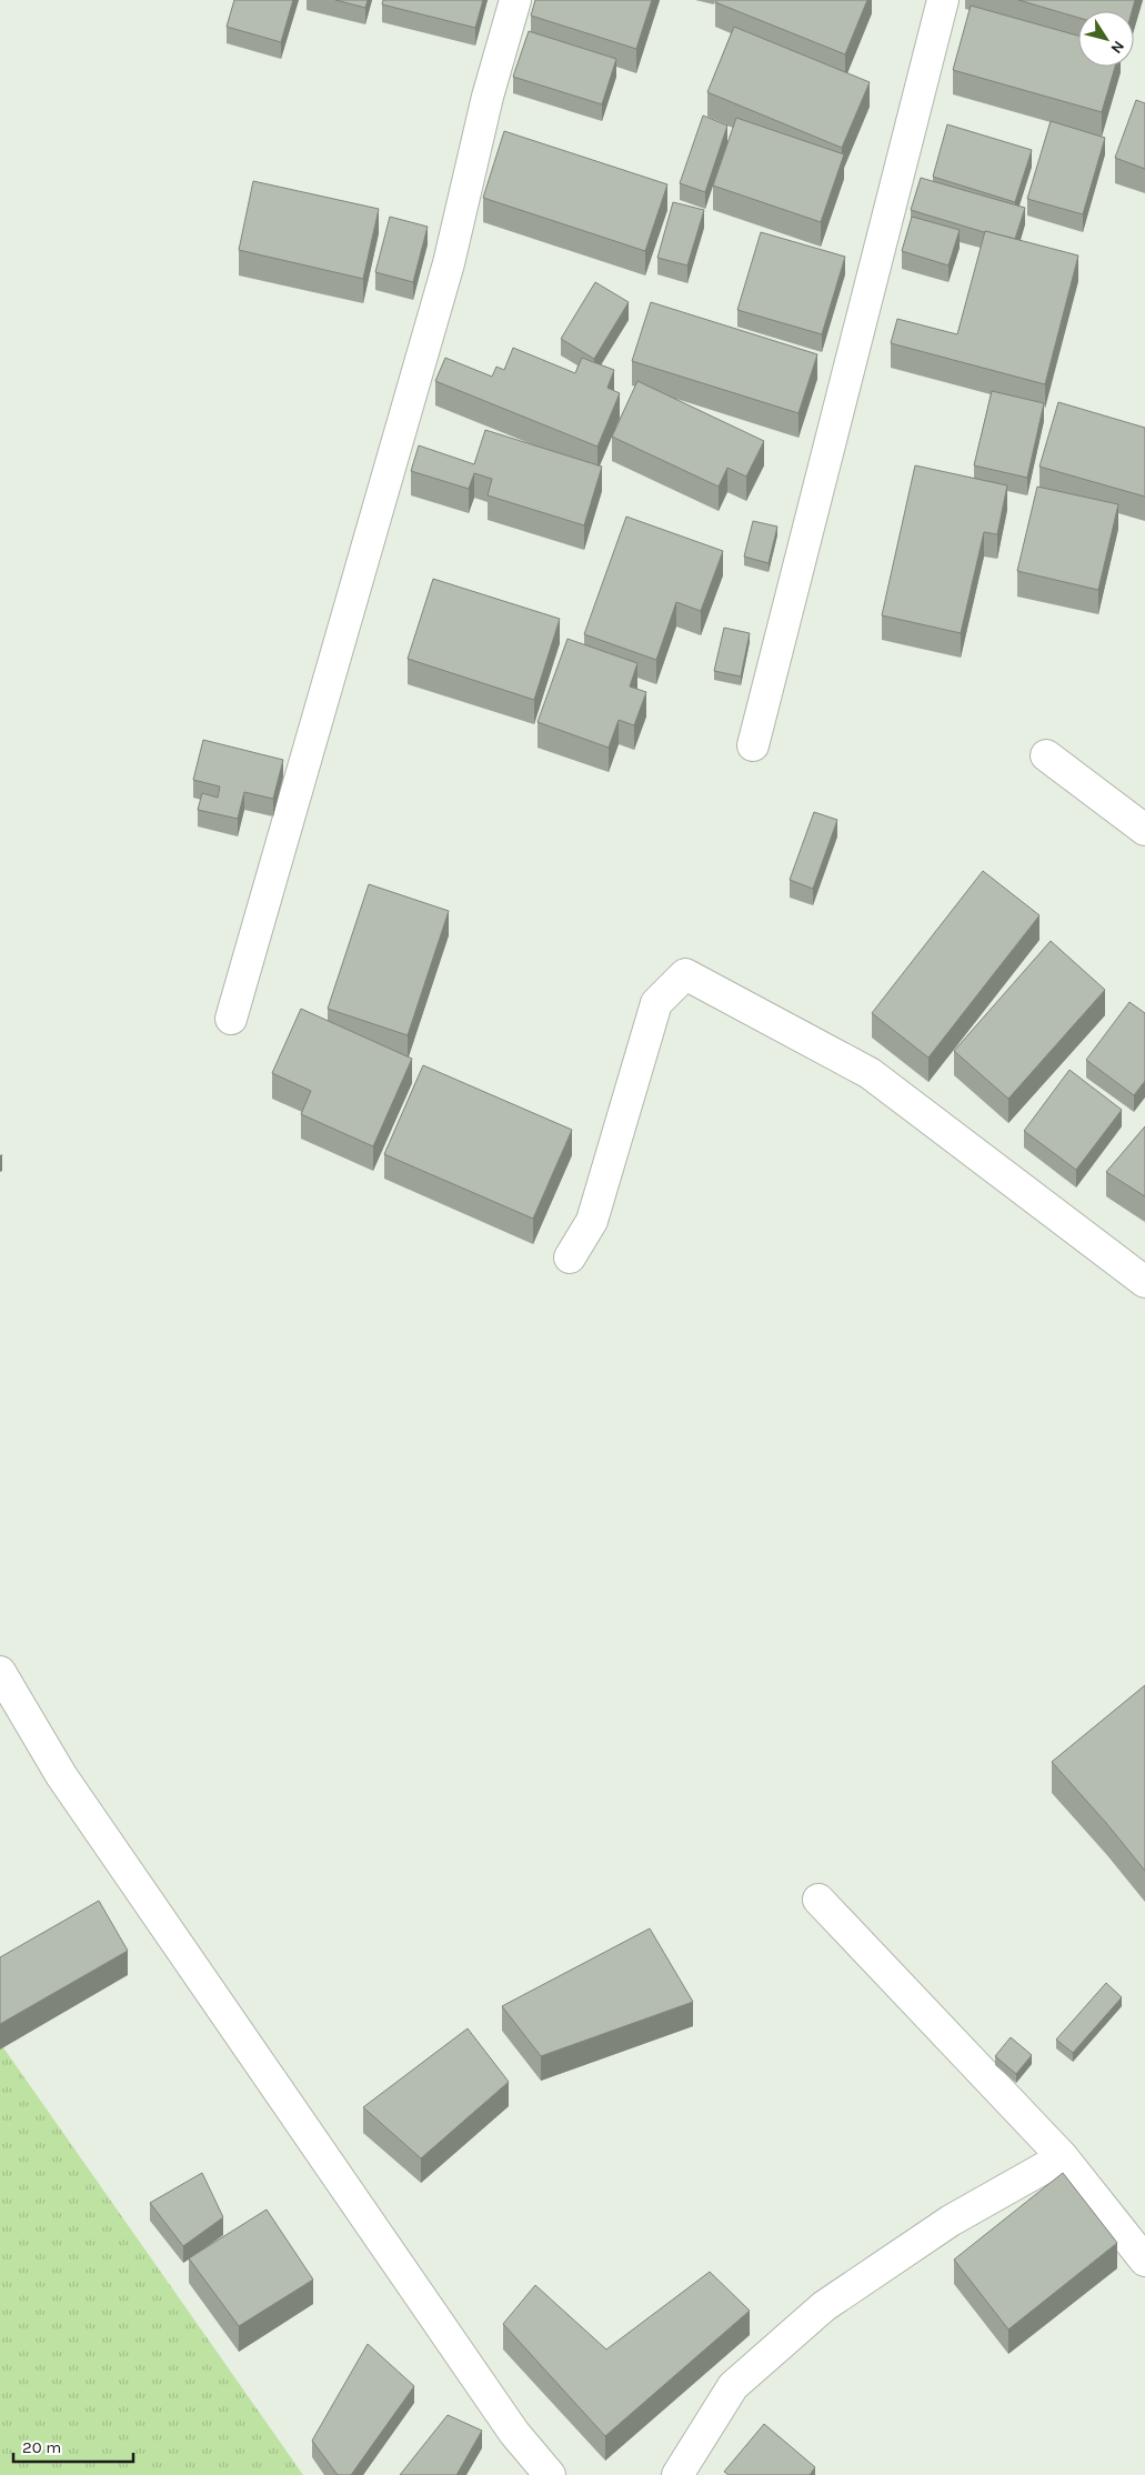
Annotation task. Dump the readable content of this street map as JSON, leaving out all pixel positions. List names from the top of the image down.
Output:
{
  "scale_bar": "20 m",
  "north": "bottom right"
}
